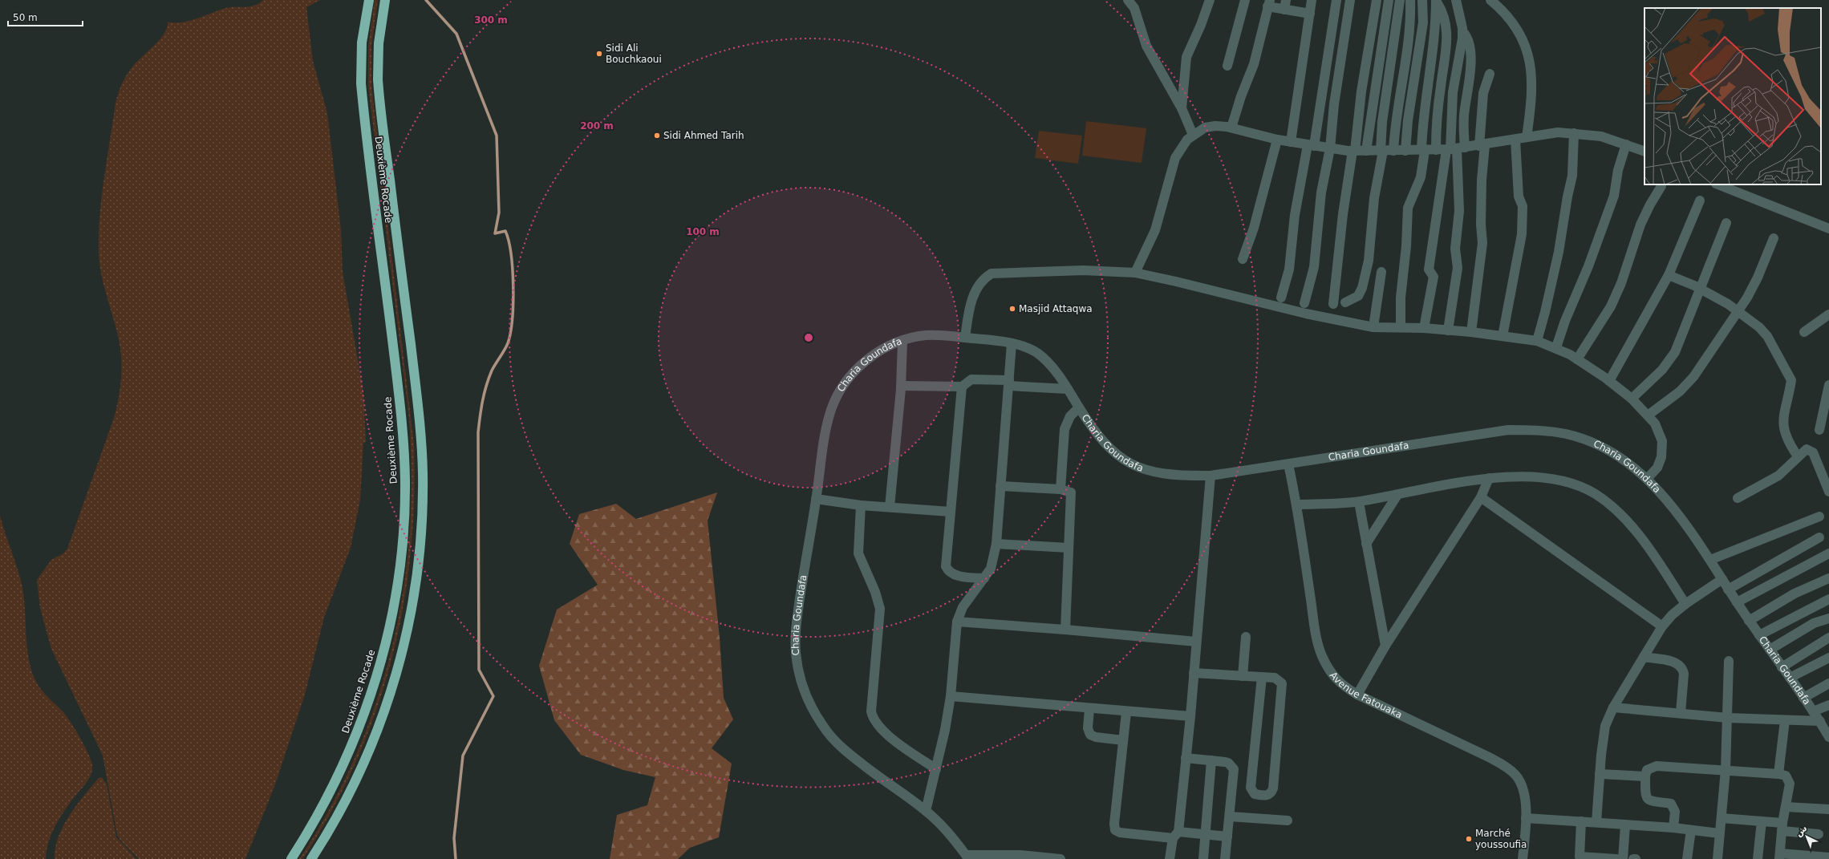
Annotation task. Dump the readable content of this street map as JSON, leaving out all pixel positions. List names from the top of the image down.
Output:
{
  "streets": {
    "highway": ["Deuxième Rocade"],
    "street": ["Charia Goundafa", "Avenue Fatouaka"]
  },
  "crossings": [
    ["Charia Goundafa", "Avenue Fatouaka"]
  ],
  "places": [
    "Sidi Ali Bouchkaoui",
    "Sidi Ahmed Tarih",
    "Masjid Attaqwa",
    "Marché youssoufia"
  ],
  "scale_bar": "50 m",
  "north": "top left",
  "rings": ["300 m", "200 m", "100 m"]
}
